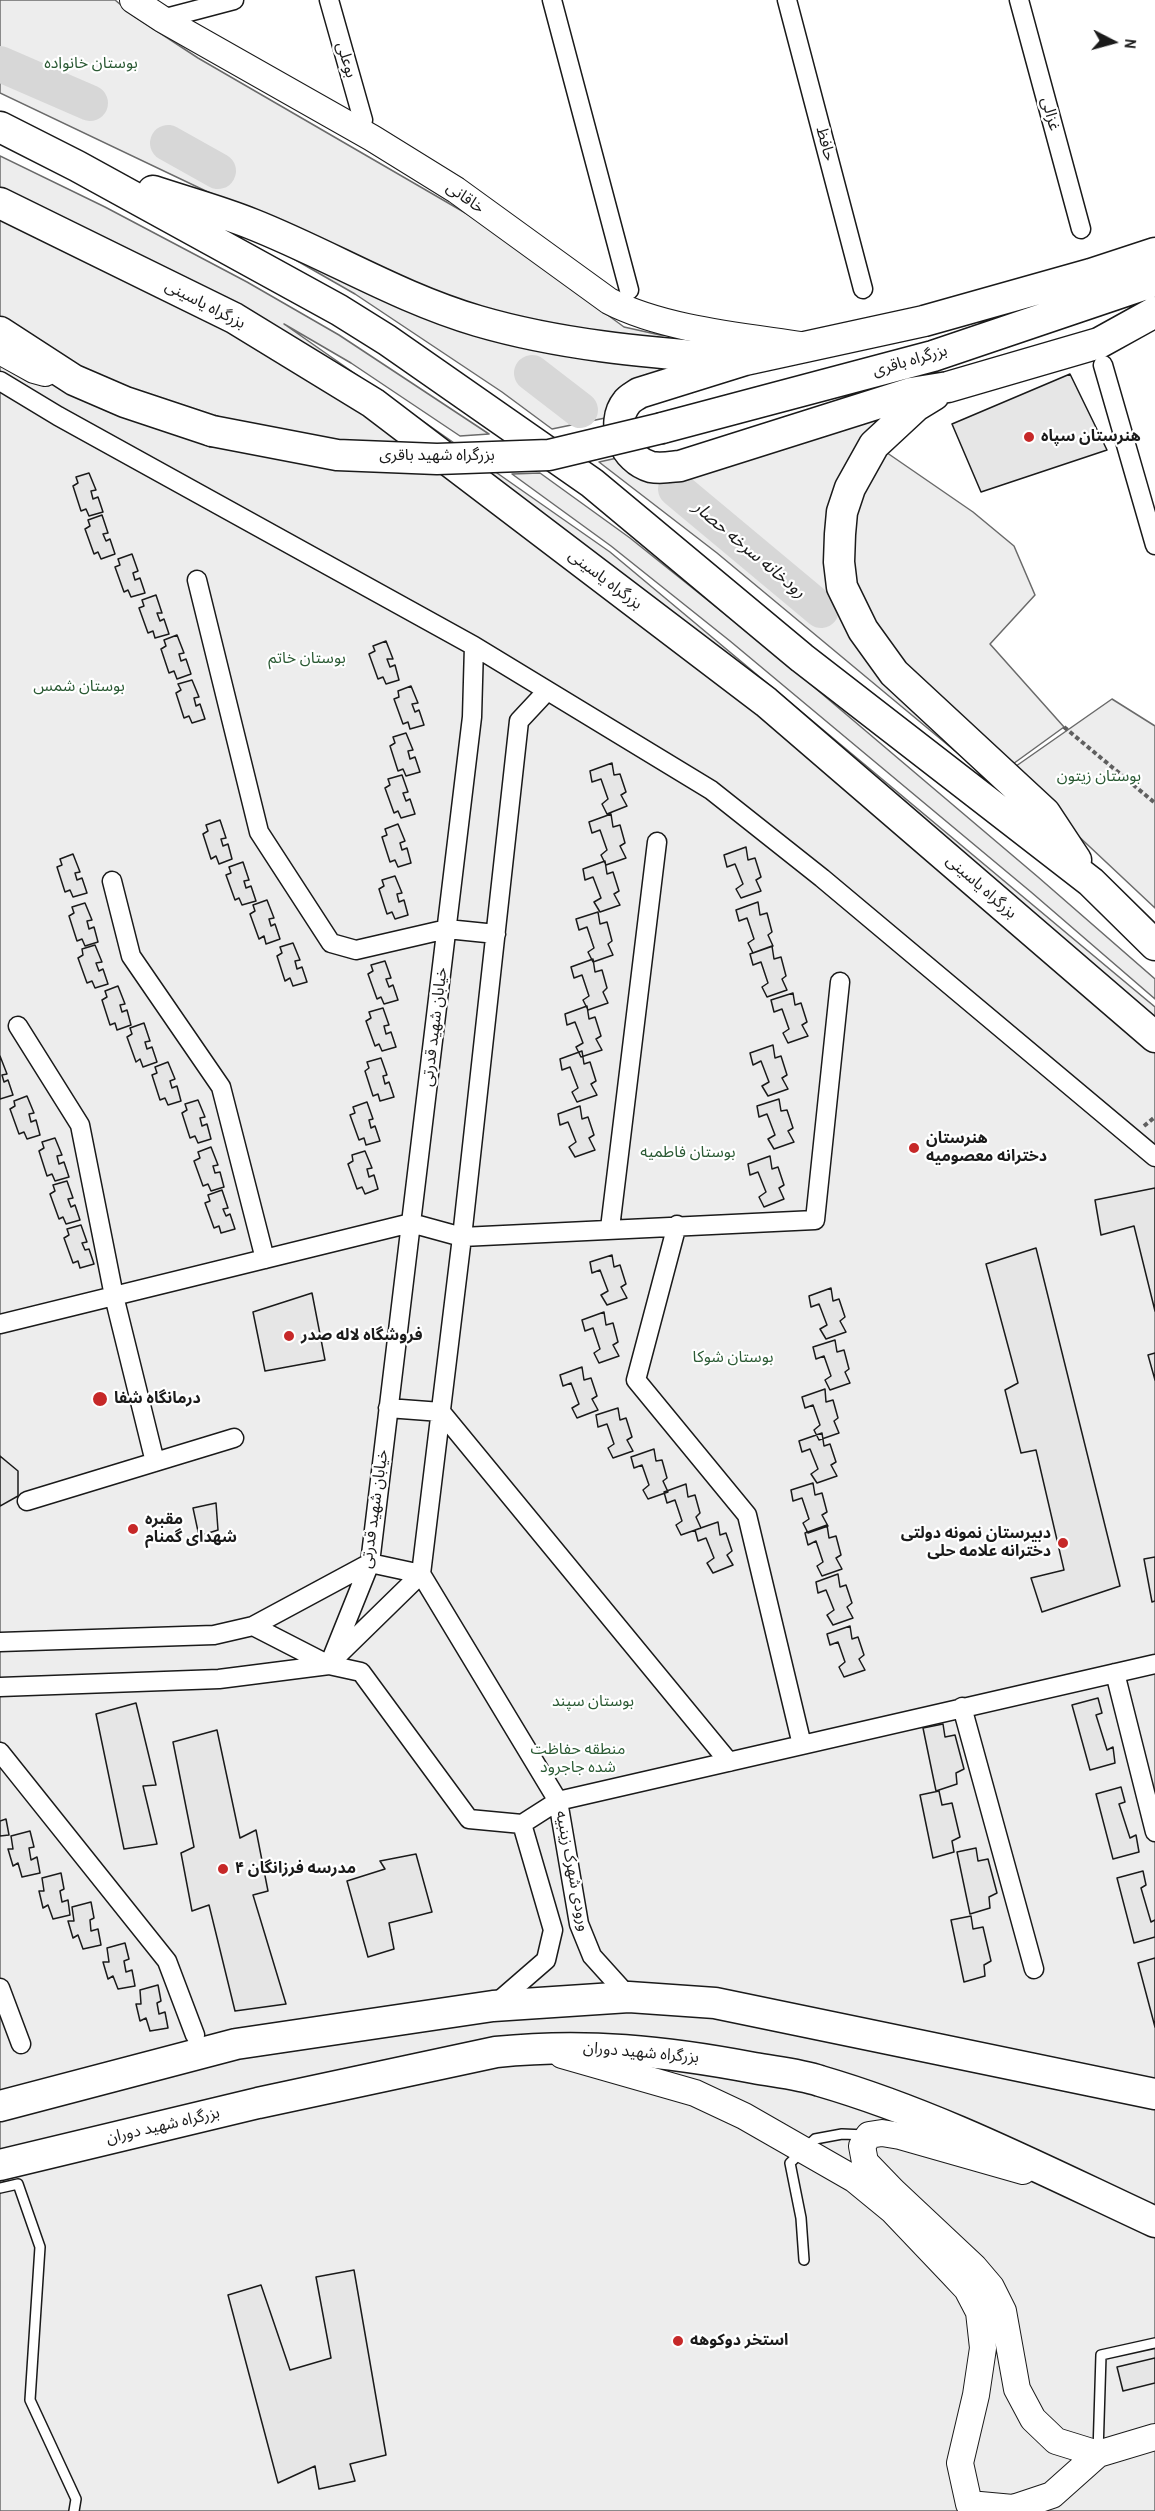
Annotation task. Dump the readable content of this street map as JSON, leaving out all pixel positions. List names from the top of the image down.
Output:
{
  "streets": {
    "highway": [
      "بزرگراه یاسینی",
      "بزرگراه باقری",
      "بزرگراه شهید باقری",
      "بزرگراه شهید دوران"
    ],
    "main road": ["خاقانی"],
    "street": [
      "بوعلی",
      "غزالی",
      "حافظ",
      "خیابان شهید قدرتی",
      "ورودی شهرک زینبیه"
    ]
  },
  "crossings": [
    ["بزرگراه باقری", "بزرگراه شهید باقری"]
  ],
  "water": ["رودخانه سرخه حصار"],
  "parks": [
    "بوستان خانواده",
    "بوستان خاتم",
    "بوستان شمس",
    "بوستان زیتون",
    "بوستان فاطمیه",
    "بوستان شوکا",
    "بوستان سپند",
    "منطقه حفاظت شده جاجرود"
  ],
  "places": [
    "هنرستان سپاه",
    "هنرستان دخترانه معصومیه",
    "فروشگاه لاله صدر",
    "درمانگاه شفا",
    "مقبره شهدای گمنام",
    "دبیرستان نمونه دولتی دخترانه علامه حلی",
    "مدرسه فرزانگان ۴",
    "استخر دوکوهه"
  ],
  "north": "right"
}
